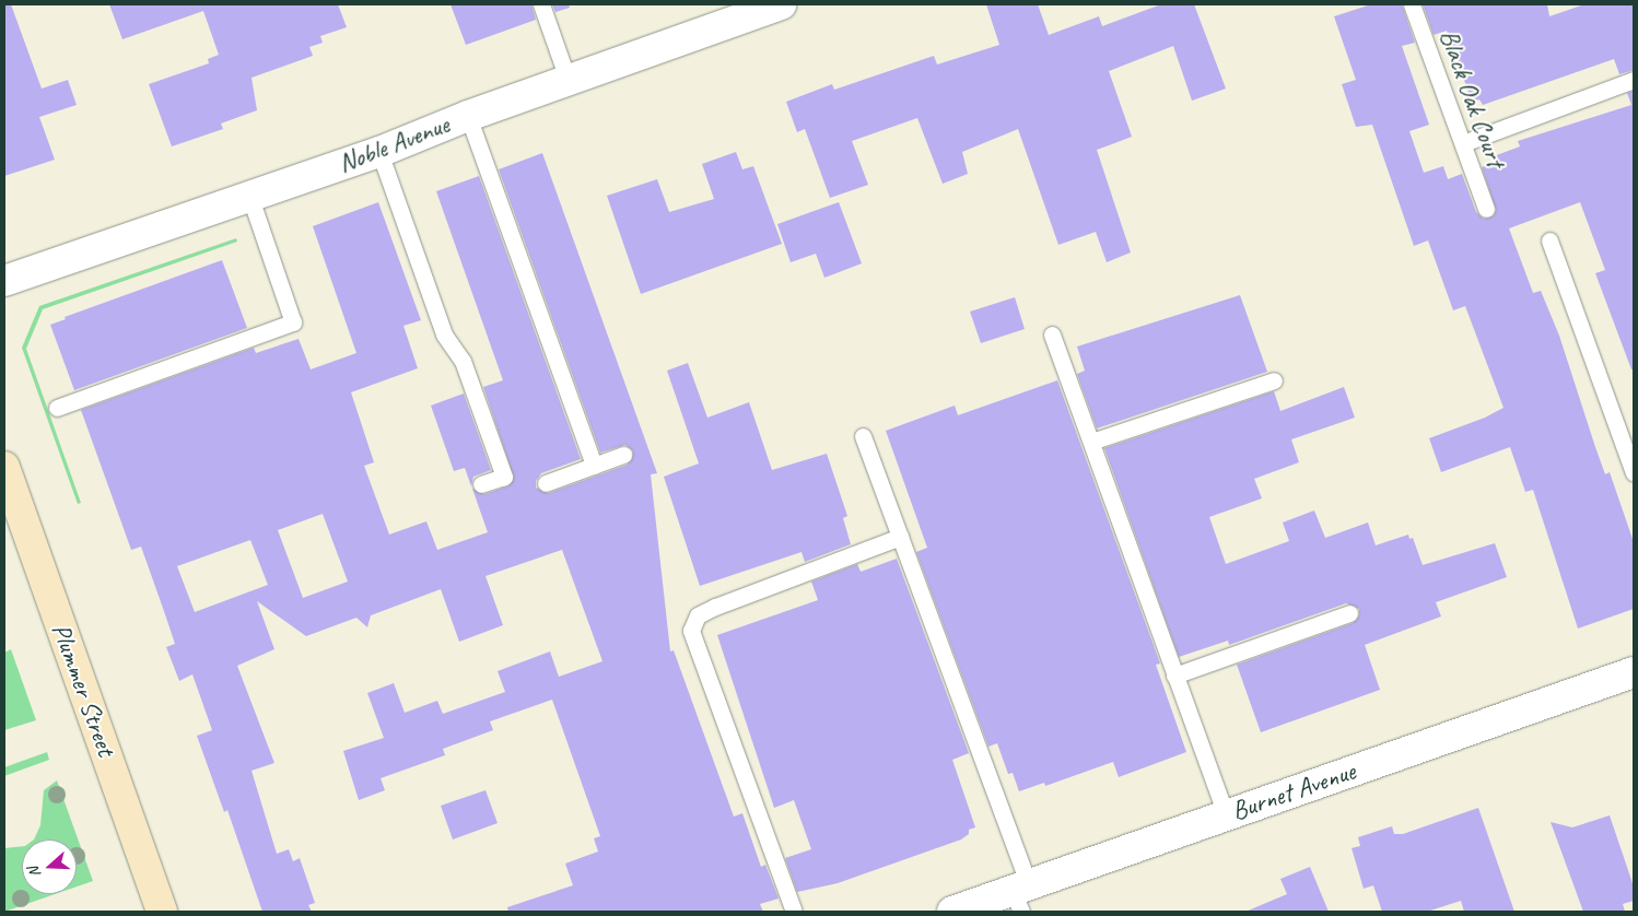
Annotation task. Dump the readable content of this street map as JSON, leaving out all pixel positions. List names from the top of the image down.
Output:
{
  "streets": {
    "main road": ["Plummer Street"],
    "street": ["Noble Avenue", "Burnet Avenue"],
    "lane": ["Black Oak Court"]
  },
  "north": "left"
}
